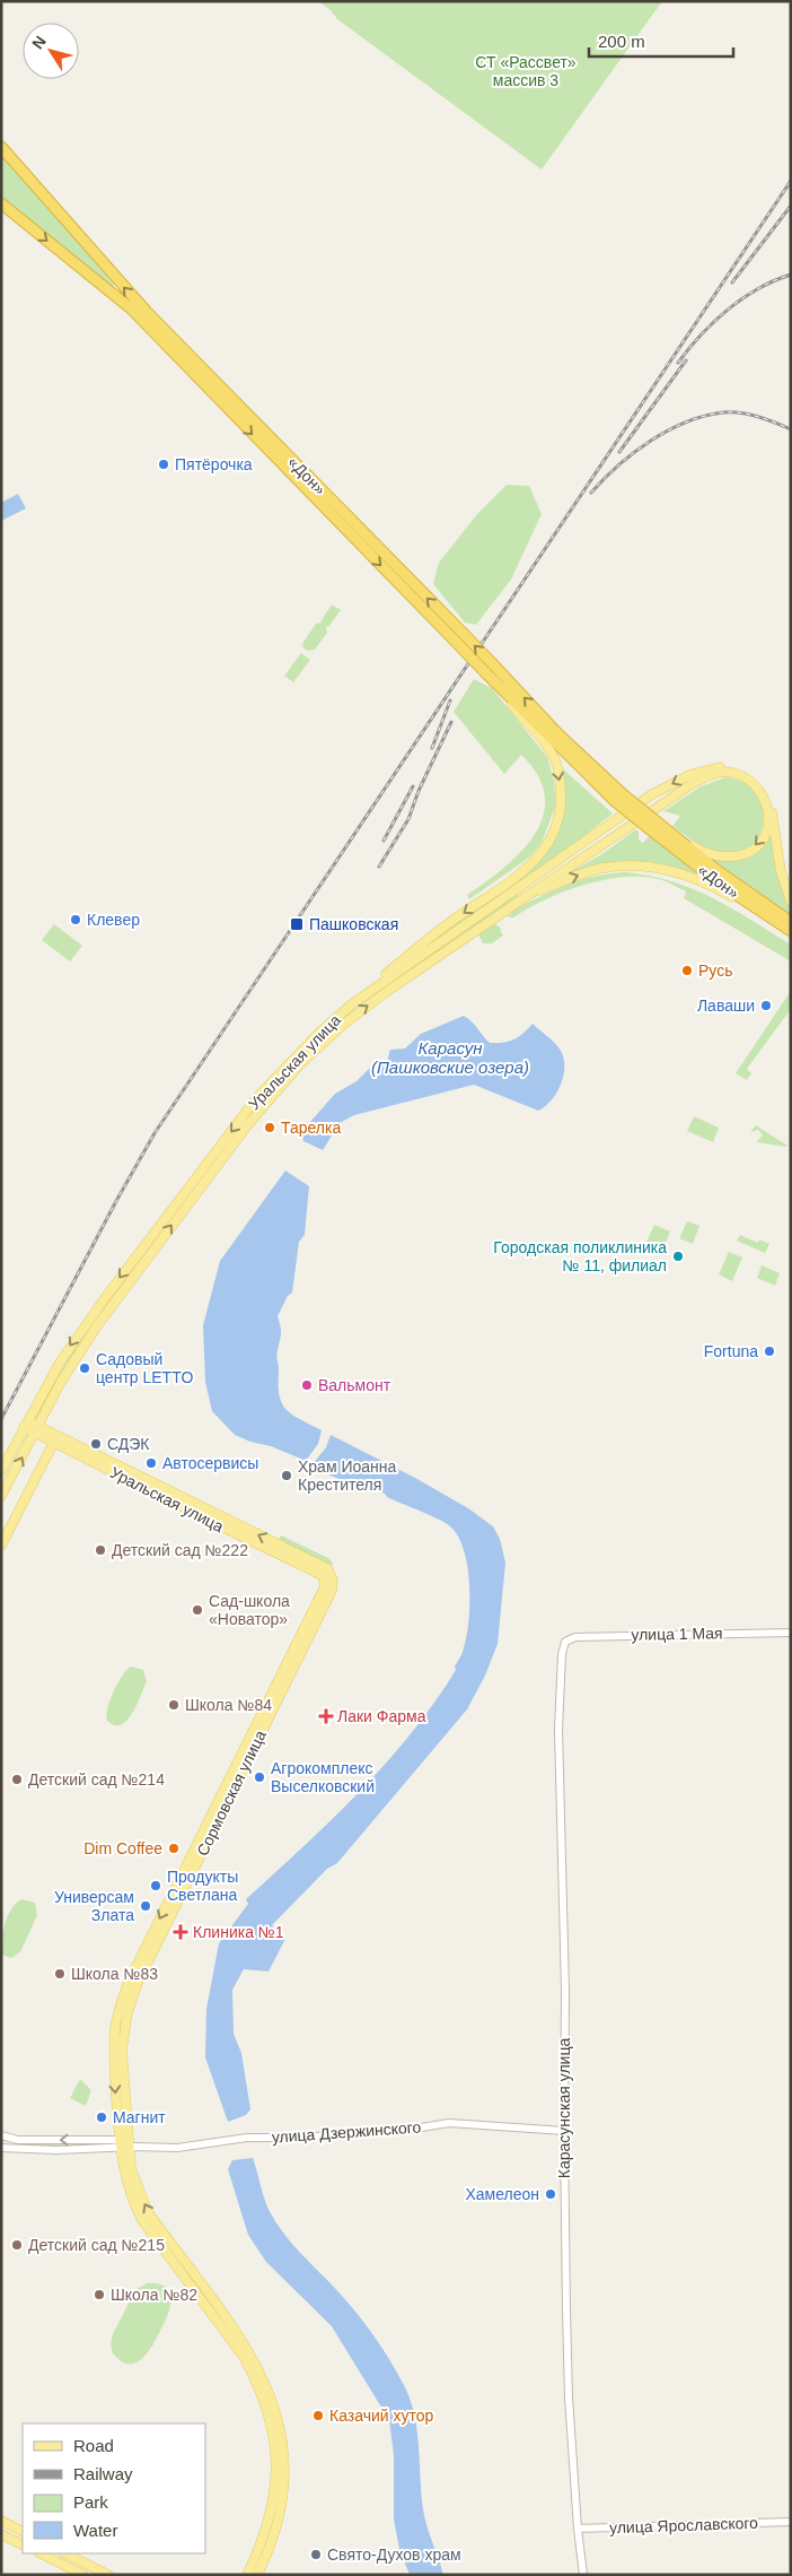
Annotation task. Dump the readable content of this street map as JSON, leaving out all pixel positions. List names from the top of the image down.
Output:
{
  "streets": {
    "highway": ["«Дон»"],
    "main road": ["Уральская улица", "Сормовская улица"],
    "street": [
      "улица 1 Мая",
      "Карасунская улица",
      "улица Дзержинского",
      "улица Ярославского"
    ]
  },
  "crossings": [
    ["«Дон»", "Уральская улица"],
    ["Уральская улица", "Сормовская улица"],
    ["улица 1 Мая", "Карасунская улица"],
    ["Сормовская улица", "улица Дзержинского"],
    ["Карасунская улица", "улица Дзержинского"],
    ["Карасунская улица", "улица Ярославского"]
  ],
  "water": ["Карасун (Пашковские озера)"],
  "parks": ["СТ «Рассвет» массив 3"],
  "places": {
    "other": [
      "Пятёрочка",
      "Клевер",
      "Русь",
      "Лаваши",
      "Тарелка",
      "Городская поликлиника № 11, филиал",
      "Fortuna",
      "Садовый центр LETTO",
      "Вальмонт",
      "СДЭК",
      "Автосервисы",
      "Храм Иоанна Крестителя",
      "Детский сад №222",
      "Сад-школа «Новатор»",
      "Школа №84",
      "Агрокомплекс Выселковский",
      "Детский сад №214",
      "Dim Coffee",
      "Продукты Светлана",
      "Универсам Злата",
      "Школа №83",
      "Магнит",
      "Хамелеон",
      "Детский сад №215",
      "Школа №82",
      "Казачий хутор",
      "Свято-Духов храм"
    ],
    "transit": ["Пашковская"],
    "health": ["Лаки Фарма", "Клиника №1"]
  },
  "legend": [
    "Road",
    "Railway",
    "Park",
    "Water"
  ],
  "scale_bar": "200 m",
  "north": "top left"
}
